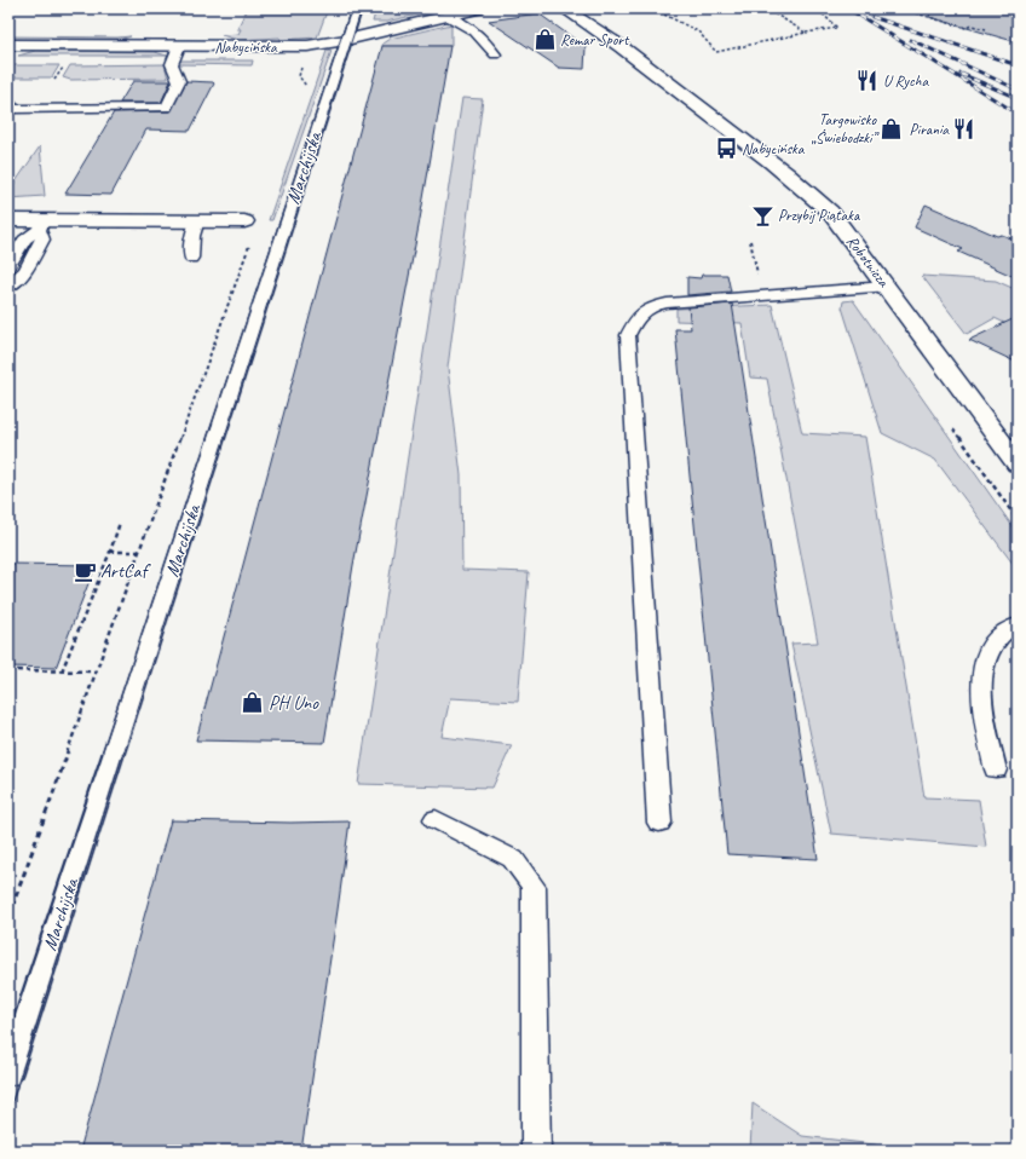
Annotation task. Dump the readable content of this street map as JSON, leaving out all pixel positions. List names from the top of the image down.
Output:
{
  "streets": {
    "street": ["Nabycińska", "Robotnicza"],
    "lane": ["Marchijska"]
  },
  "crossings": [
    ["Nabycińska", "Marchijska"]
  ],
  "places": {
    "shop": ["Remar Sport", "Targowisko „Świebodzki”", "PH Uno"],
    "restaurant": ["U Rycha", "Pirania"],
    "bus stop": ["Nabycińska"],
    "bar": ["Przybij Piątaka"],
    "cafe": ["ArtCaf"]
  }
}
